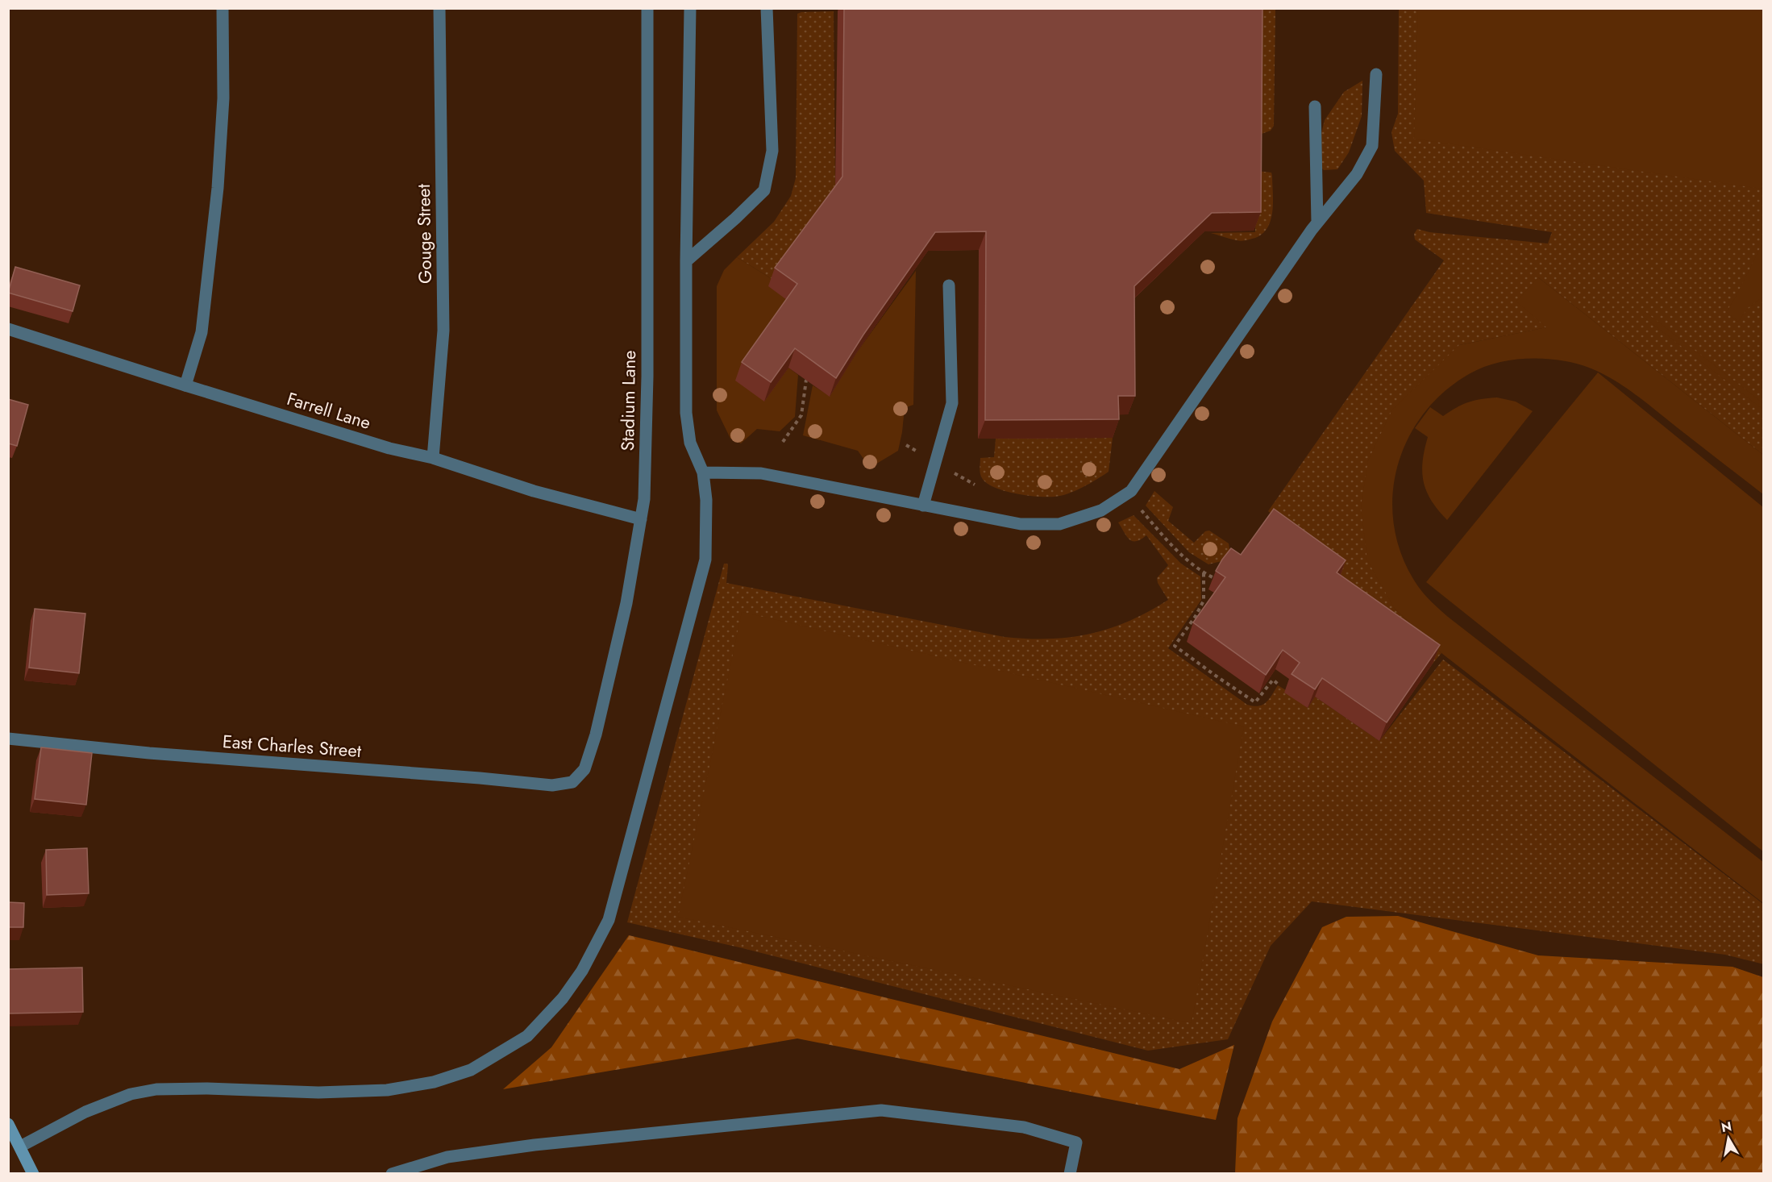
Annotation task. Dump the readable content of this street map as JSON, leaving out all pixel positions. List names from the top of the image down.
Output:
{
  "streets": {
    "street": [
      "Gouge Street",
      "Stadium Lane",
      "Farrell Lane",
      "East Charles Street"
    ]
  },
  "crossings": [
    ["Gouge Street", "Farrell Lane"],
    ["Stadium Lane", "Farrell Lane"],
    ["Stadium Lane", "East Charles Street"]
  ],
  "north": "top"
}
